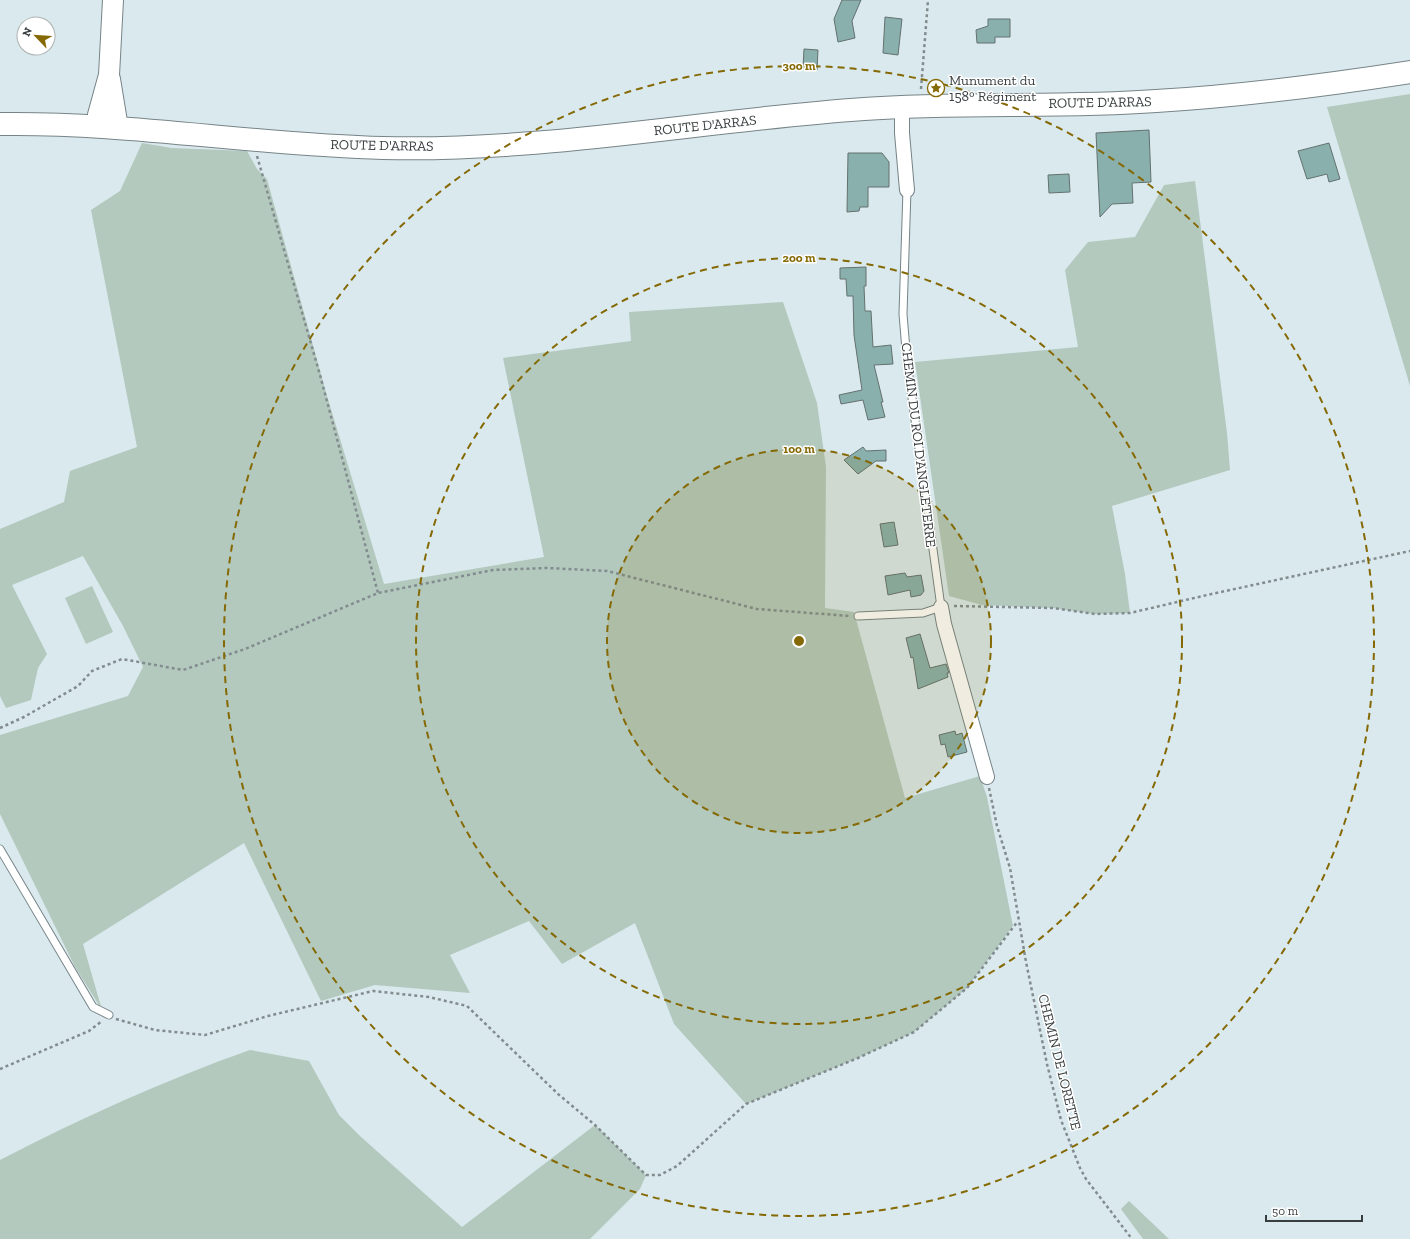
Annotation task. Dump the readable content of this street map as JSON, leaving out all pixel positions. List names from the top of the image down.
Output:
{
  "streets": {
    "main road": ["ROUTE D'ARRAS"],
    "street": ["CHEMIN DU ROI D'ANGLETERRE"],
    "path": ["CHEMIN DE LORETTE"]
  },
  "crossings": [
    ["ROUTE D'ARRAS", "CHEMIN DU ROI D'ANGLETERRE"]
  ],
  "places": {
    "place": ["Munument du 158° Régiment"]
  },
  "scale_bar": "50 m",
  "north": "top left",
  "rings": ["300 m", "200 m", "100 m"]
}
